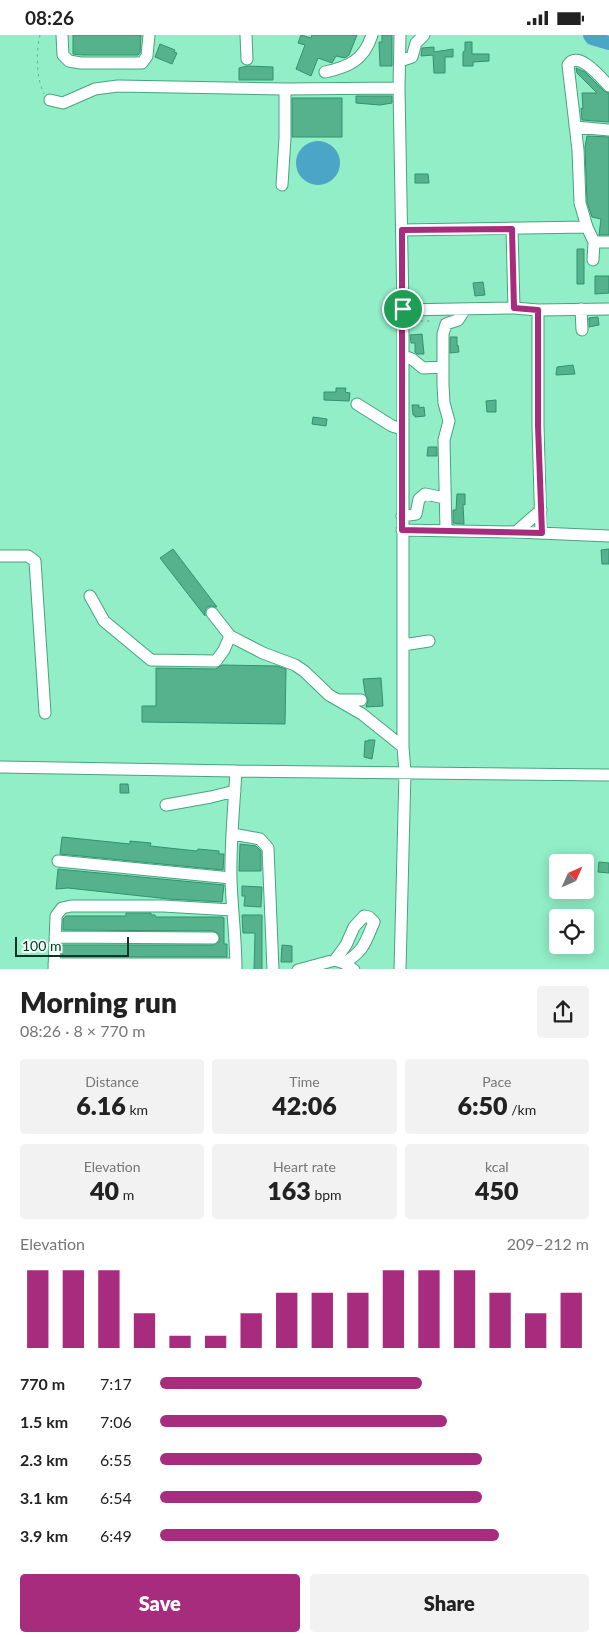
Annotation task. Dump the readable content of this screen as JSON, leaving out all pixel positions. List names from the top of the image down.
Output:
{
  "scale_bar": "100 m",
  "north": "top right",
  "page": {
    "status": "08:26",
    "scale": "100 m",
    "heading": ["Morning run", "08:26 · 8 × 770 m"],
    "stats": [
      ["Distance", "6.16 km"],
      ["Time", "42:06"],
      ["Pace", "6:50 /km"],
      ["Elevation", "40 m"],
      ["Heart rate", "163 bpm"],
      ["kcal", "450"]
    ],
    "chart": ["Elevation", "209–212 m"],
    "list": [
      {
        "name": "770 m",
        "note": "7:17"
      },
      {
        "name": "1.5 km",
        "note": "7:06"
      },
      {
        "name": "2.3 km",
        "note": "6:55"
      },
      {
        "name": "3.1 km",
        "note": "6:54"
      },
      {
        "name": "3.9 km",
        "note": "6:49"
      }
    ],
    "buttons": ["Save", "Share"]
  }
}
